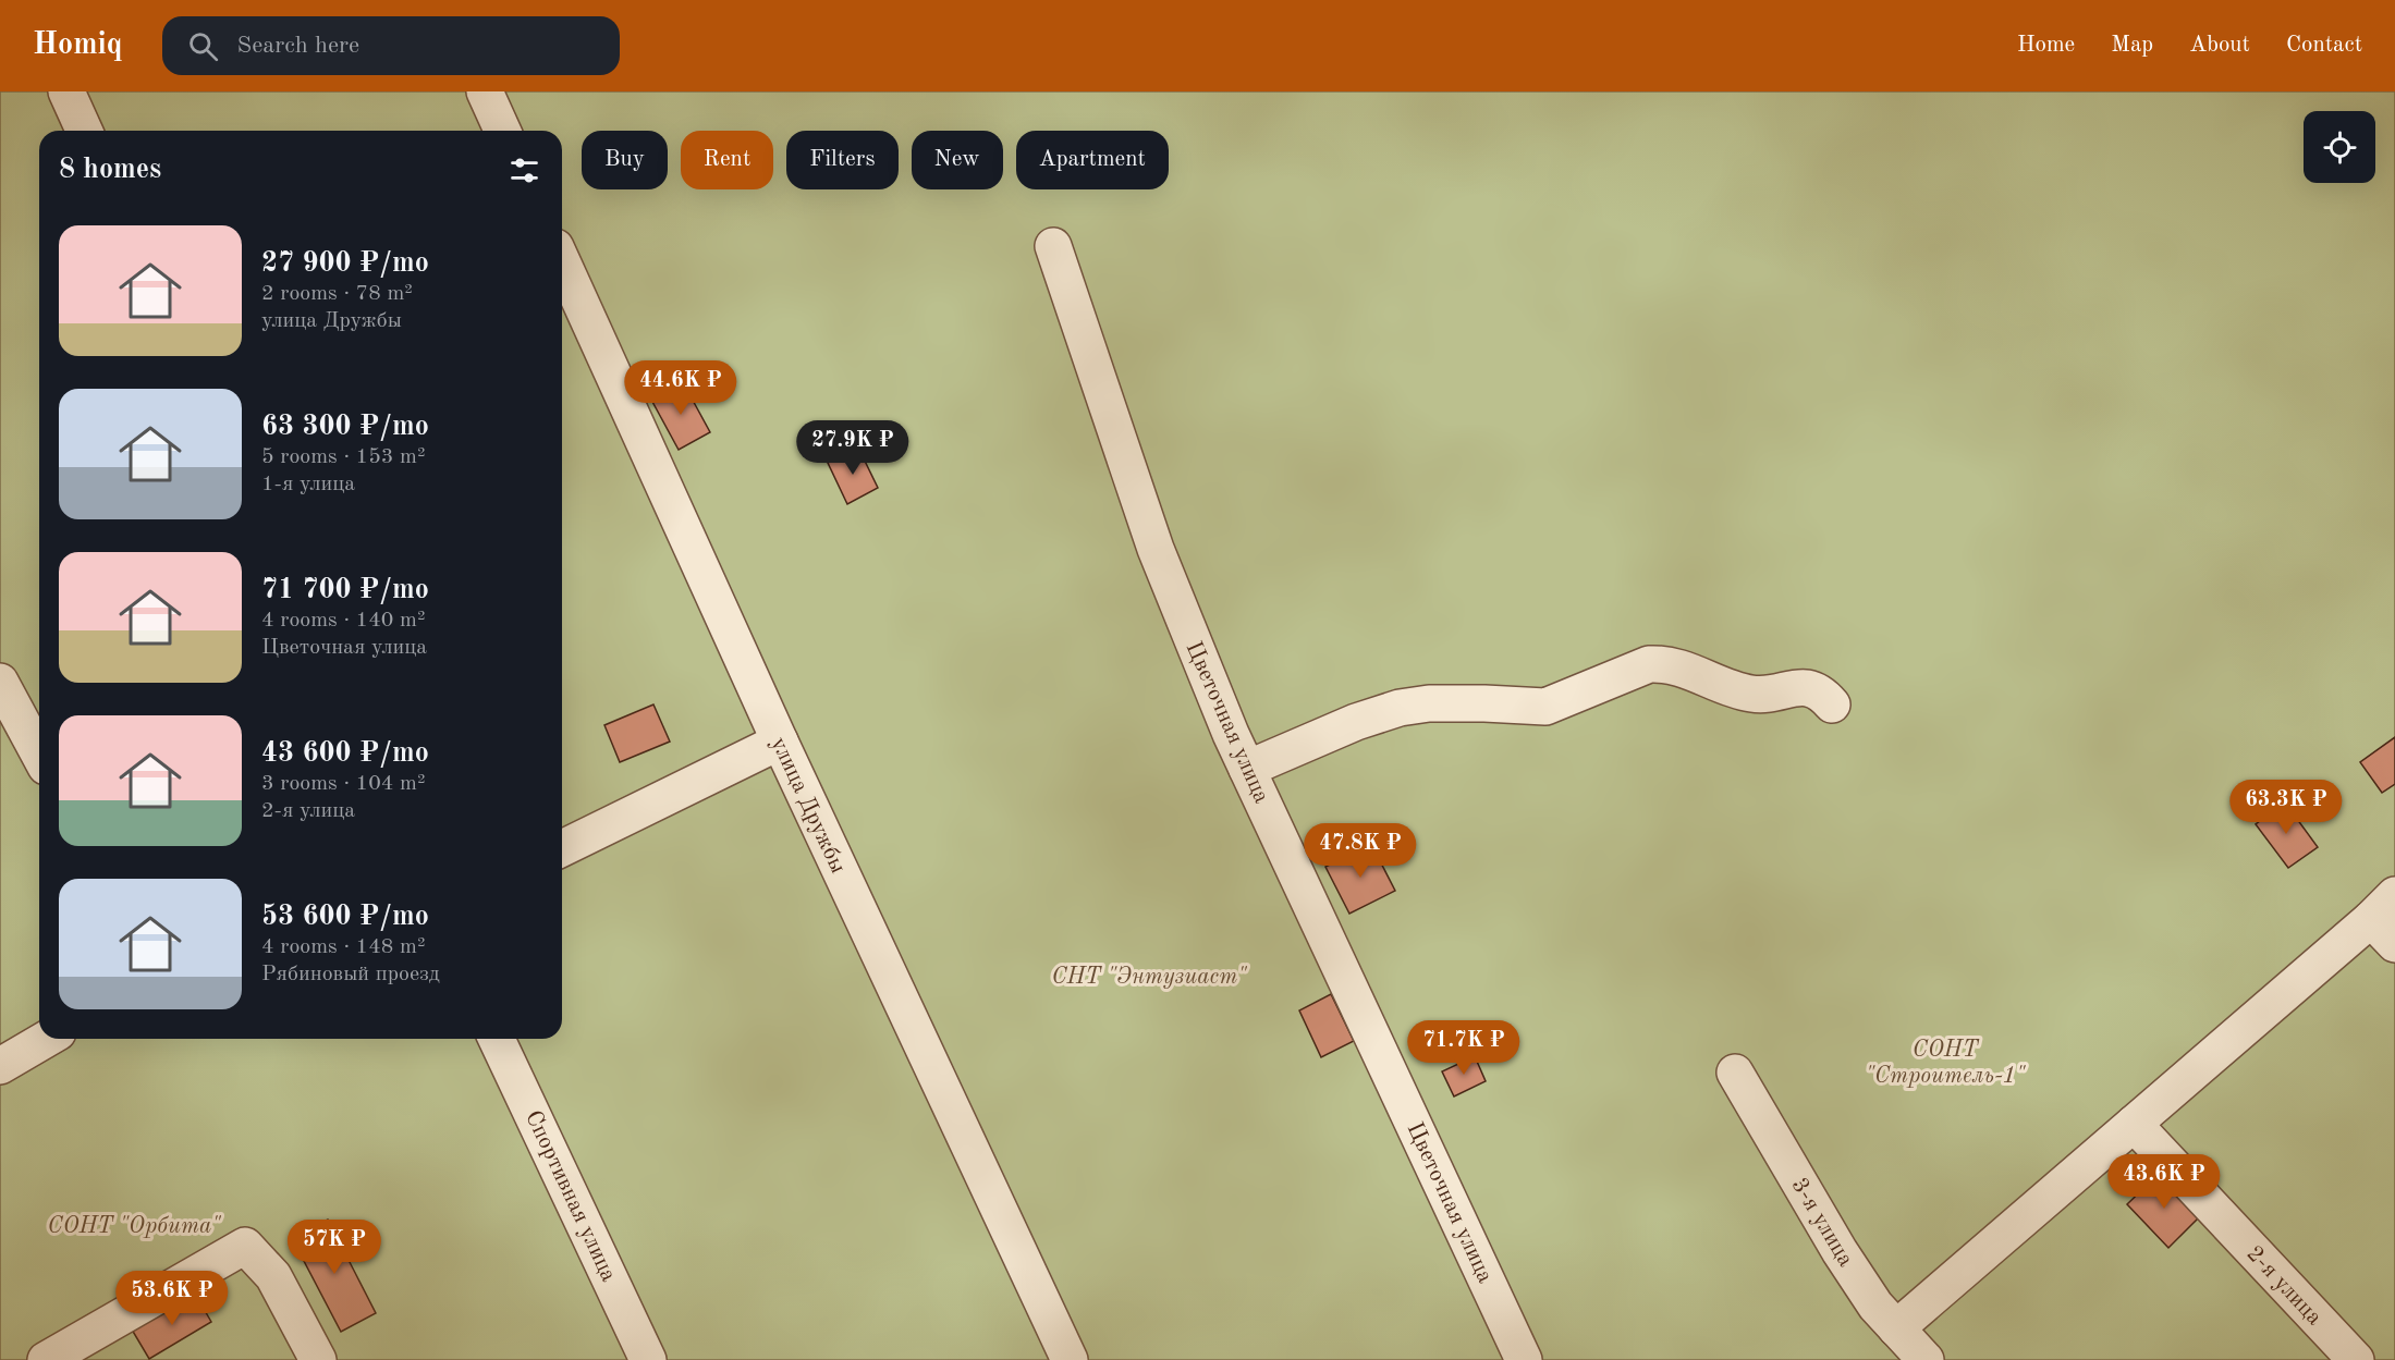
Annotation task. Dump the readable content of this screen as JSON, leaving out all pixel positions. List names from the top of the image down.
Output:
{
  "streets": {
    "street": [
      "Цветочная улица",
      "улица Дружбы",
      "Спортивная улица",
      "3-я улица",
      "2-я улица"
    ]
  },
  "parks": ["СНТ \"Энтузиаст\"", "СОНТ \"Строитель-1\"", "СОНТ \"Орбита\""],
  "page": {
    "header": "Homiq",
    "search": "Search here",
    "nav": [
      "Home",
      "Map",
      "About",
      "Contact"
    ],
    "chip": [
      "Buy",
      "Rent",
      "Filters",
      "New",
      "Apartment"
    ],
    "heading": "8 homes",
    "list": [
      {
        "name": "27 900 ₽/mo",
        "note": "2 rooms · 78 m² · улица Дружбы"
      },
      {
        "name": "63 300 ₽/mo",
        "note": "5 rooms · 153 m² · 1-я улица"
      },
      {
        "name": "71 700 ₽/mo",
        "note": "4 rooms · 140 m² · Цветочная улица"
      },
      {
        "name": "43 600 ₽/mo",
        "note": "3 rooms · 104 m² · 2-я улица"
      },
      {
        "name": "53 600 ₽/mo",
        "note": "4 rooms · 148 m² · Рябиновый проезд"
      }
    ],
    "price": [
      "44.6K ₽",
      "27.9K ₽",
      "63.3K ₽",
      "47.8K ₽",
      "71.7K ₽",
      "43.6K ₽",
      "57K ₽",
      "53.6K ₽"
    ]
  }
}
